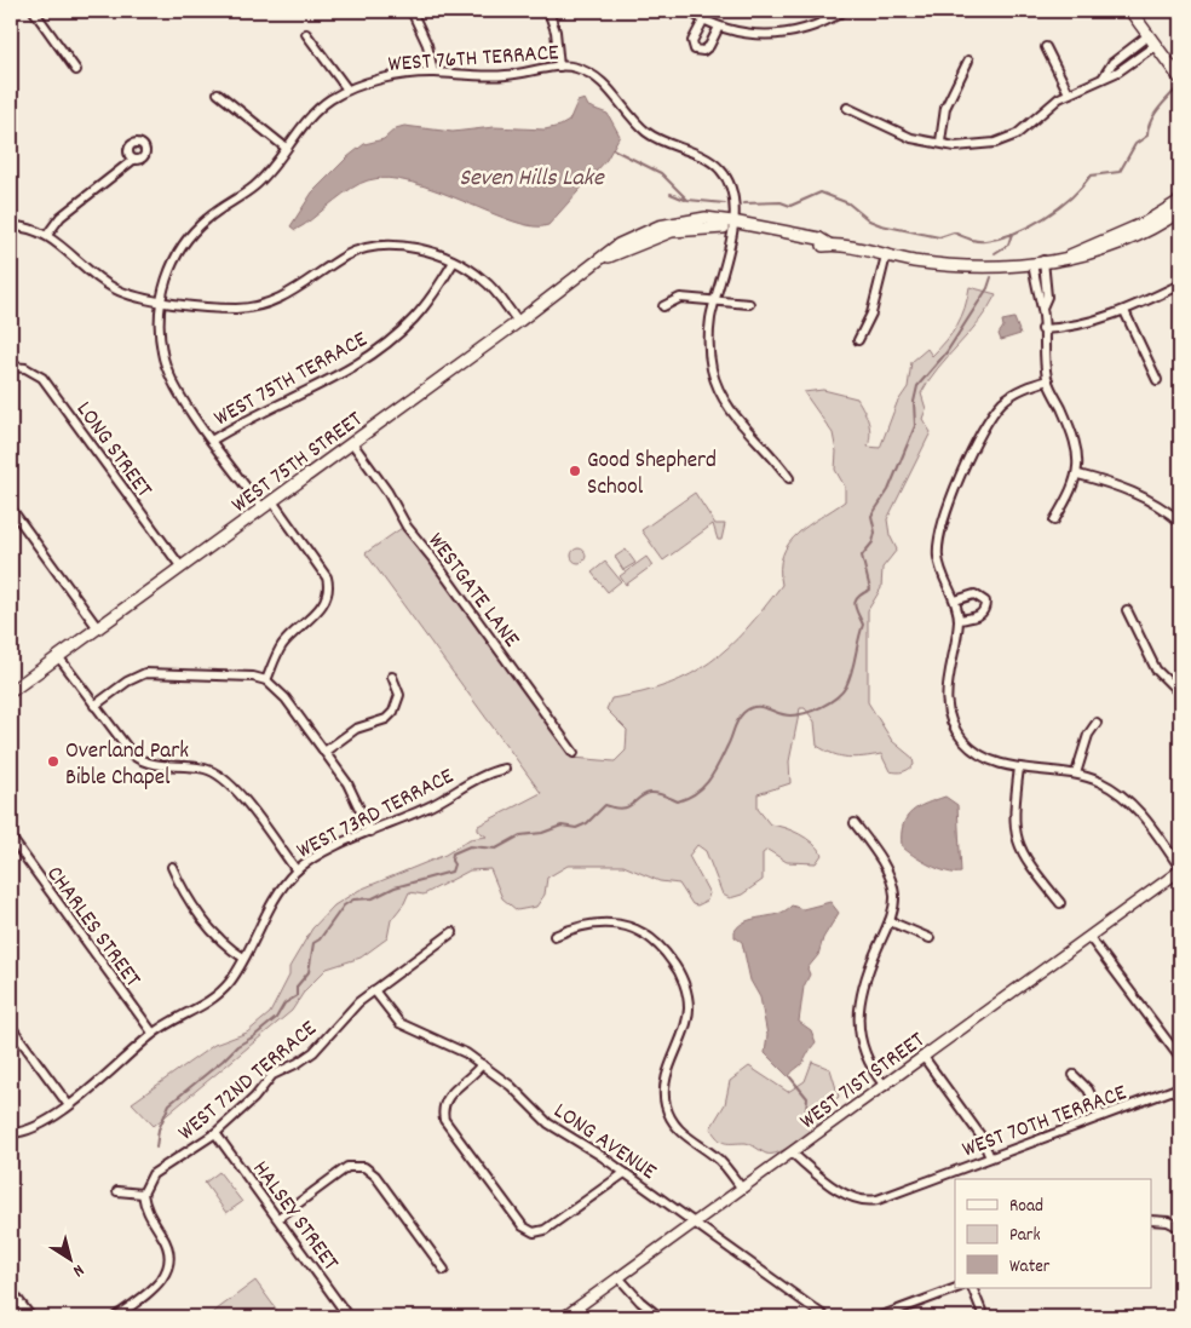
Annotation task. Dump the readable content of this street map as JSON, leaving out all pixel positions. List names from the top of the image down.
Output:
{
  "streets": {
    "main road": ["WEST 75TH STREET"],
    "street": [
      "WEST 76TH TERRACE",
      "WEST 75TH TERRACE",
      "LONG STREET",
      "WESTGATE LANE",
      "WEST 73RD TERRACE",
      "CHARLES STREET",
      "WEST 72ND TERRACE",
      "WEST 71ST STREET",
      "WEST 70TH TERRACE",
      "LONG AVENUE",
      "HALSEY STREET"
    ]
  },
  "crossings": [
    ["WEST 76TH TERRACE", "WEST 75TH TERRACE"],
    ["WEST 76TH TERRACE", "WEST 75TH STREET"],
    ["LONG STREET", "WEST 75TH STREET"],
    ["WEST 75TH STREET", "WESTGATE LANE"],
    ["WEST 73RD TERRACE", "CHARLES STREET"],
    ["WEST 72ND TERRACE", "LONG AVENUE"],
    ["WEST 72ND TERRACE", "HALSEY STREET"],
    ["WEST 71ST STREET", "WEST 70TH TERRACE"],
    ["WEST 71ST STREET", "LONG AVENUE"]
  ],
  "water": ["Seven Hills Lake"],
  "places": ["Good Shepherd School", "Overland Park Bible Chapel"],
  "legend": ["Road", "Park", "Water"],
  "north": "bottom right"
}
